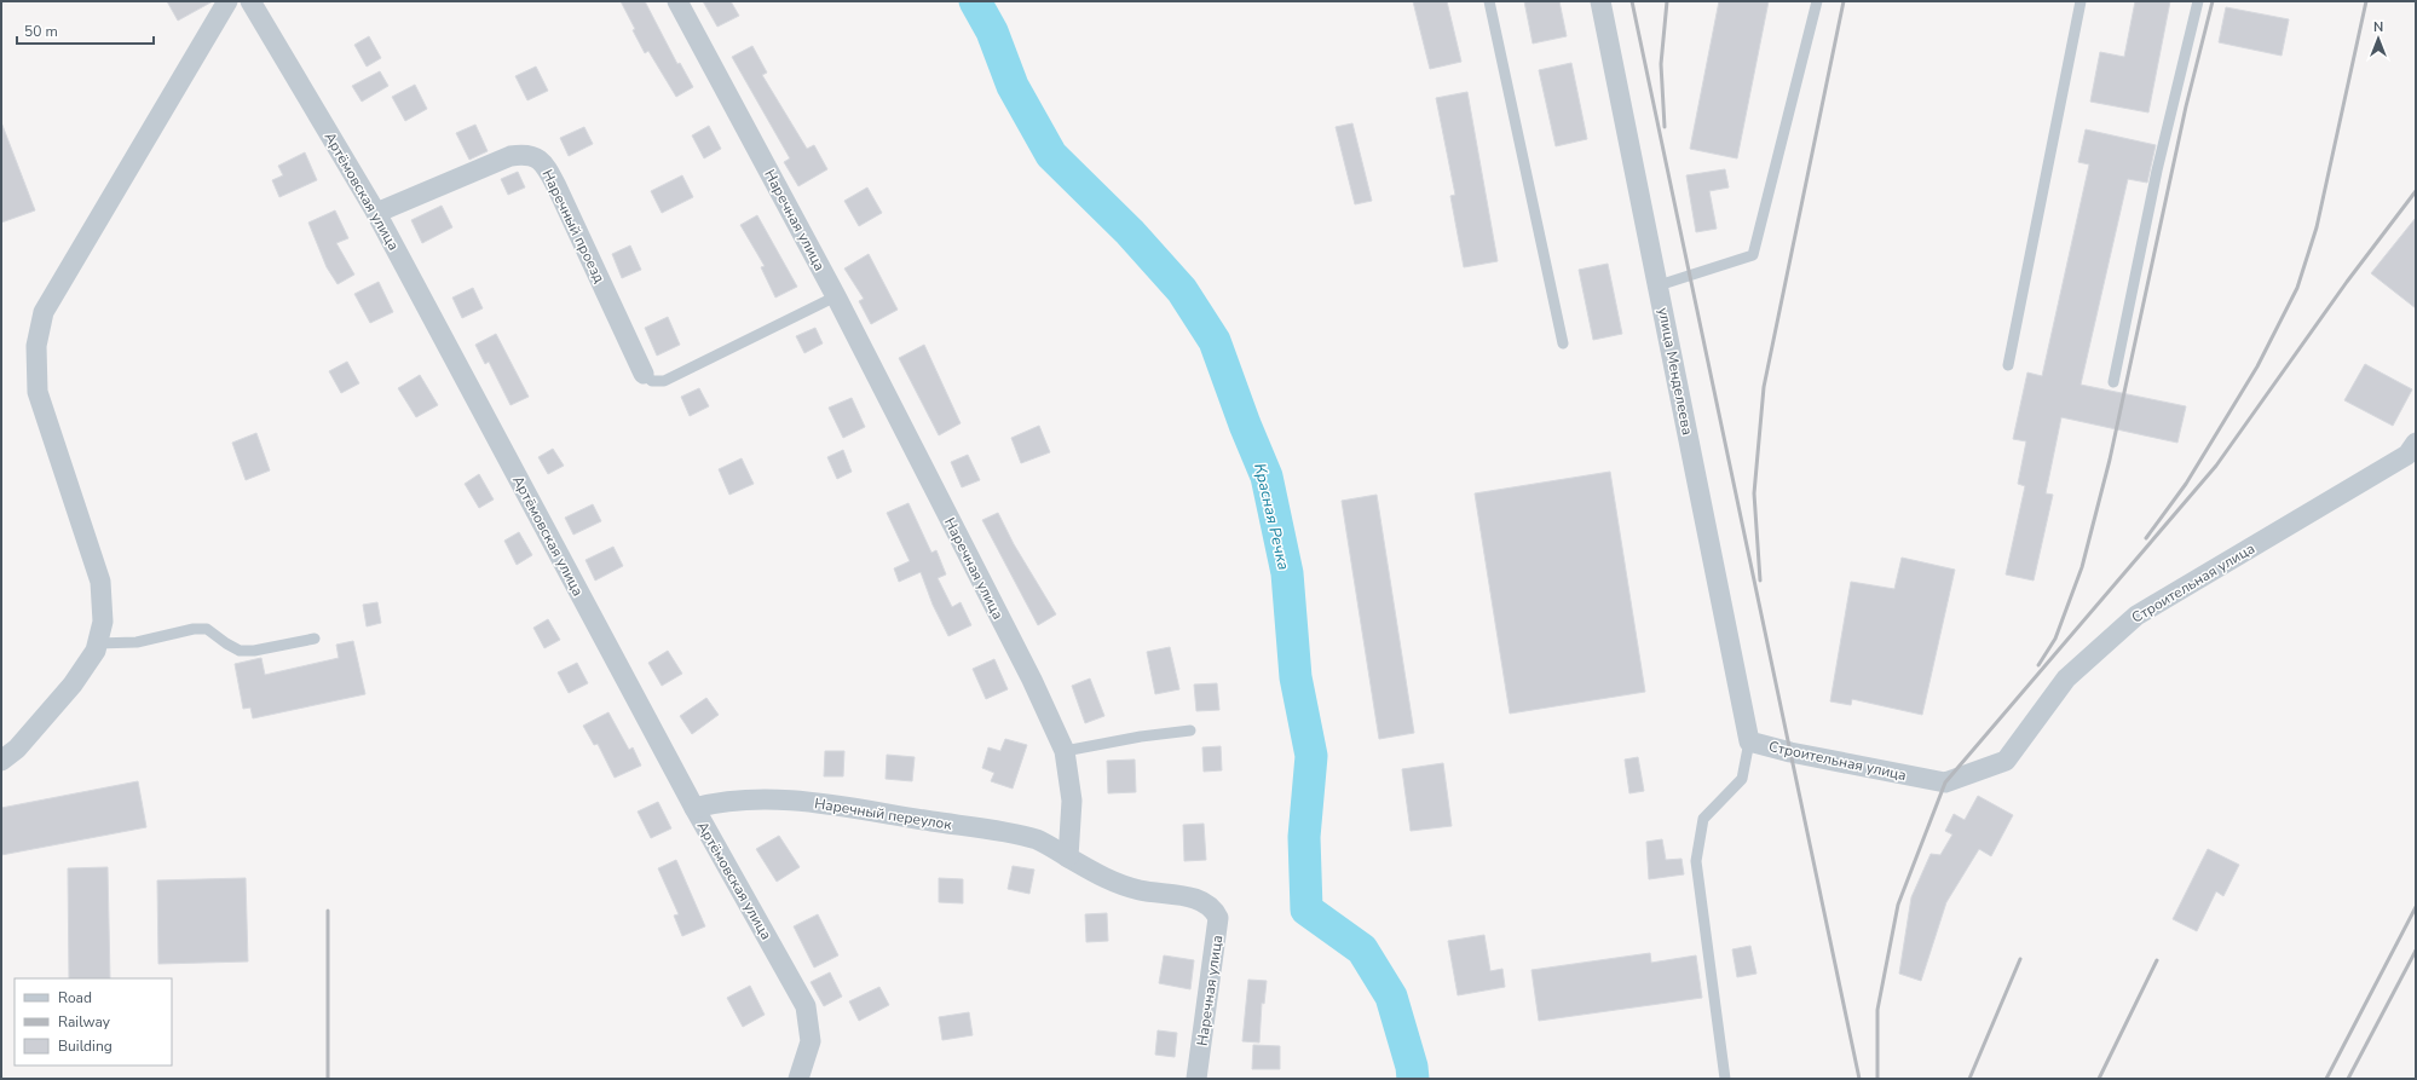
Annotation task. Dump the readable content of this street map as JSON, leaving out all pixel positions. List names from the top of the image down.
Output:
{
  "streets": {
    "street": [
      "Артёмовская улица",
      "Наречная улица",
      "Наречный проезд",
      "улица Менделеева",
      "Строительная улица",
      "Наречный переулок"
    ]
  },
  "crossings": [
    ["Артёмовская улица", "Наречный проезд"],
    ["Артёмовская улица", "Наречный переулок"],
    ["Наречная улица", "Наречный переулок"],
    ["улица Менделеева", "Строительная улица"]
  ],
  "water": ["Красная Речка"],
  "legend": ["Road", "Railway", "Building"],
  "scale_bar": "50 m",
  "north": "top"
}
